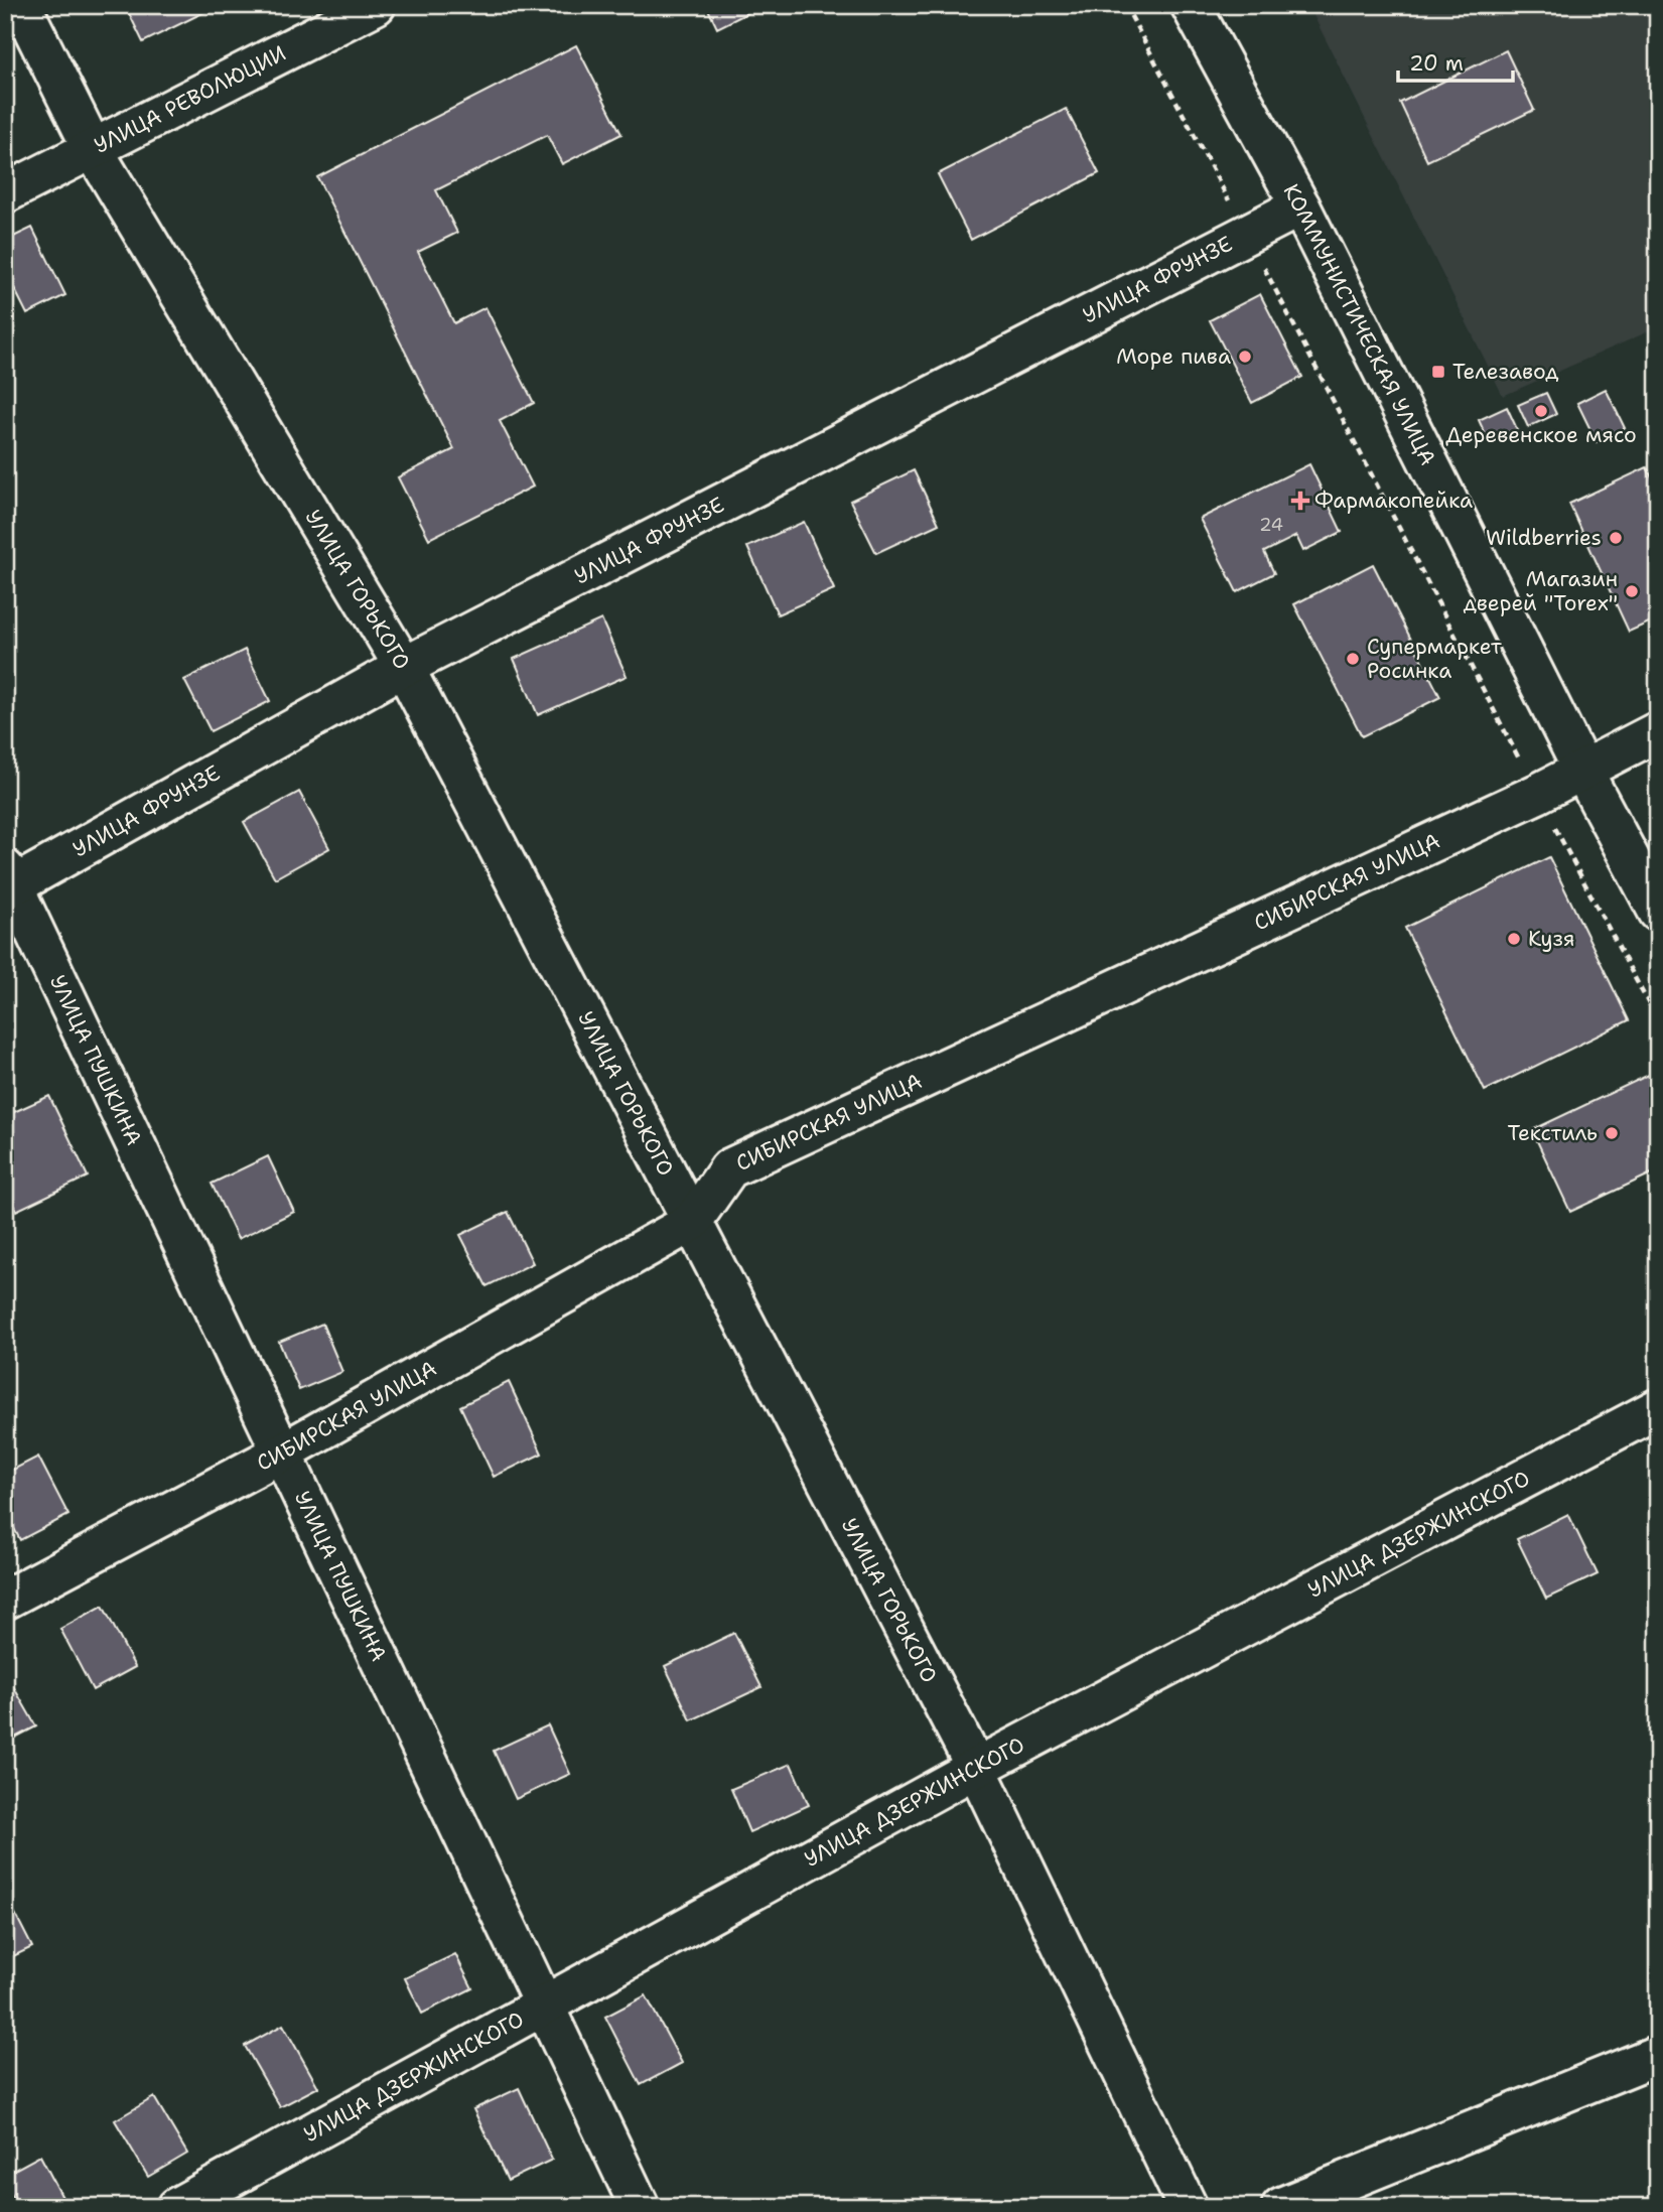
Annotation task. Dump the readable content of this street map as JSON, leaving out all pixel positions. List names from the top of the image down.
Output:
{
  "streets": {
    "street": [
      "УЛИЦА РЕВОЛЮЦИИ",
      "УЛИЦА ФРУНЗЕ",
      "КОММУНИСТИЧЕСКАЯ УЛИЦА",
      "УЛИЦА ГОРЬКОГО",
      "СИБИРСКАЯ УЛИЦА",
      "УЛИЦА ПУШКИНА",
      "УЛИЦА ДЗЕРЖИНСКОГО"
    ]
  },
  "crossings": [
    ["УЛИЦА РЕВОЛЮЦИИ", "УЛИЦА ГОРЬКОГО"],
    ["УЛИЦА ФРУНЗЕ", "КОММУНИСТИЧЕСКАЯ УЛИЦА"],
    ["УЛИЦА ФРУНЗЕ", "УЛИЦА ГОРЬКОГО"],
    ["УЛИЦА ФРУНЗЕ", "УЛИЦА ПУШКИНА"],
    ["КОММУНИСТИЧЕСКАЯ УЛИЦА", "СИБИРСКАЯ УЛИЦА"],
    ["УЛИЦА ГОРЬКОГО", "СИБИРСКАЯ УЛИЦА"],
    ["УЛИЦА ГОРЬКОГО", "УЛИЦА ДЗЕРЖИНСКОГО"],
    ["СИБИРСКАЯ УЛИЦА", "УЛИЦА ПУШКИНА"],
    ["УЛИЦА ПУШКИНА", "УЛИЦА ДЗЕРЖИНСКОГО"]
  ],
  "places": {
    "other": [
      "Море пива",
      "Деревенское мясо",
      "Wildberries",
      "Магазин дверей \"Torex\"",
      "Супермаркет Росинка",
      "Кузя",
      "Текстиль"
    ],
    "transit": ["Телезавод"],
    "health": ["Фармакопейка"]
  },
  "house_numbers": ["24"],
  "scale_bar": "20 m"
}
